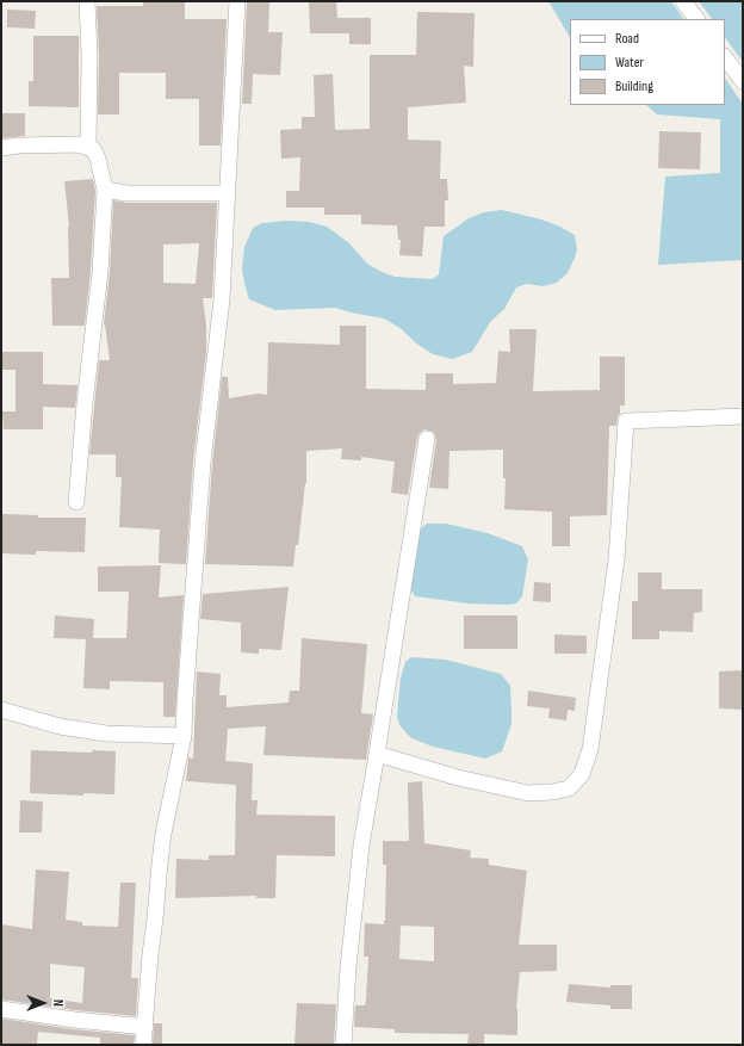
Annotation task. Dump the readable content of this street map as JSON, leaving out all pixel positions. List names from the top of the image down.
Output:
{
  "legend": ["Road", "Water", "Building"],
  "north": "right"
}
